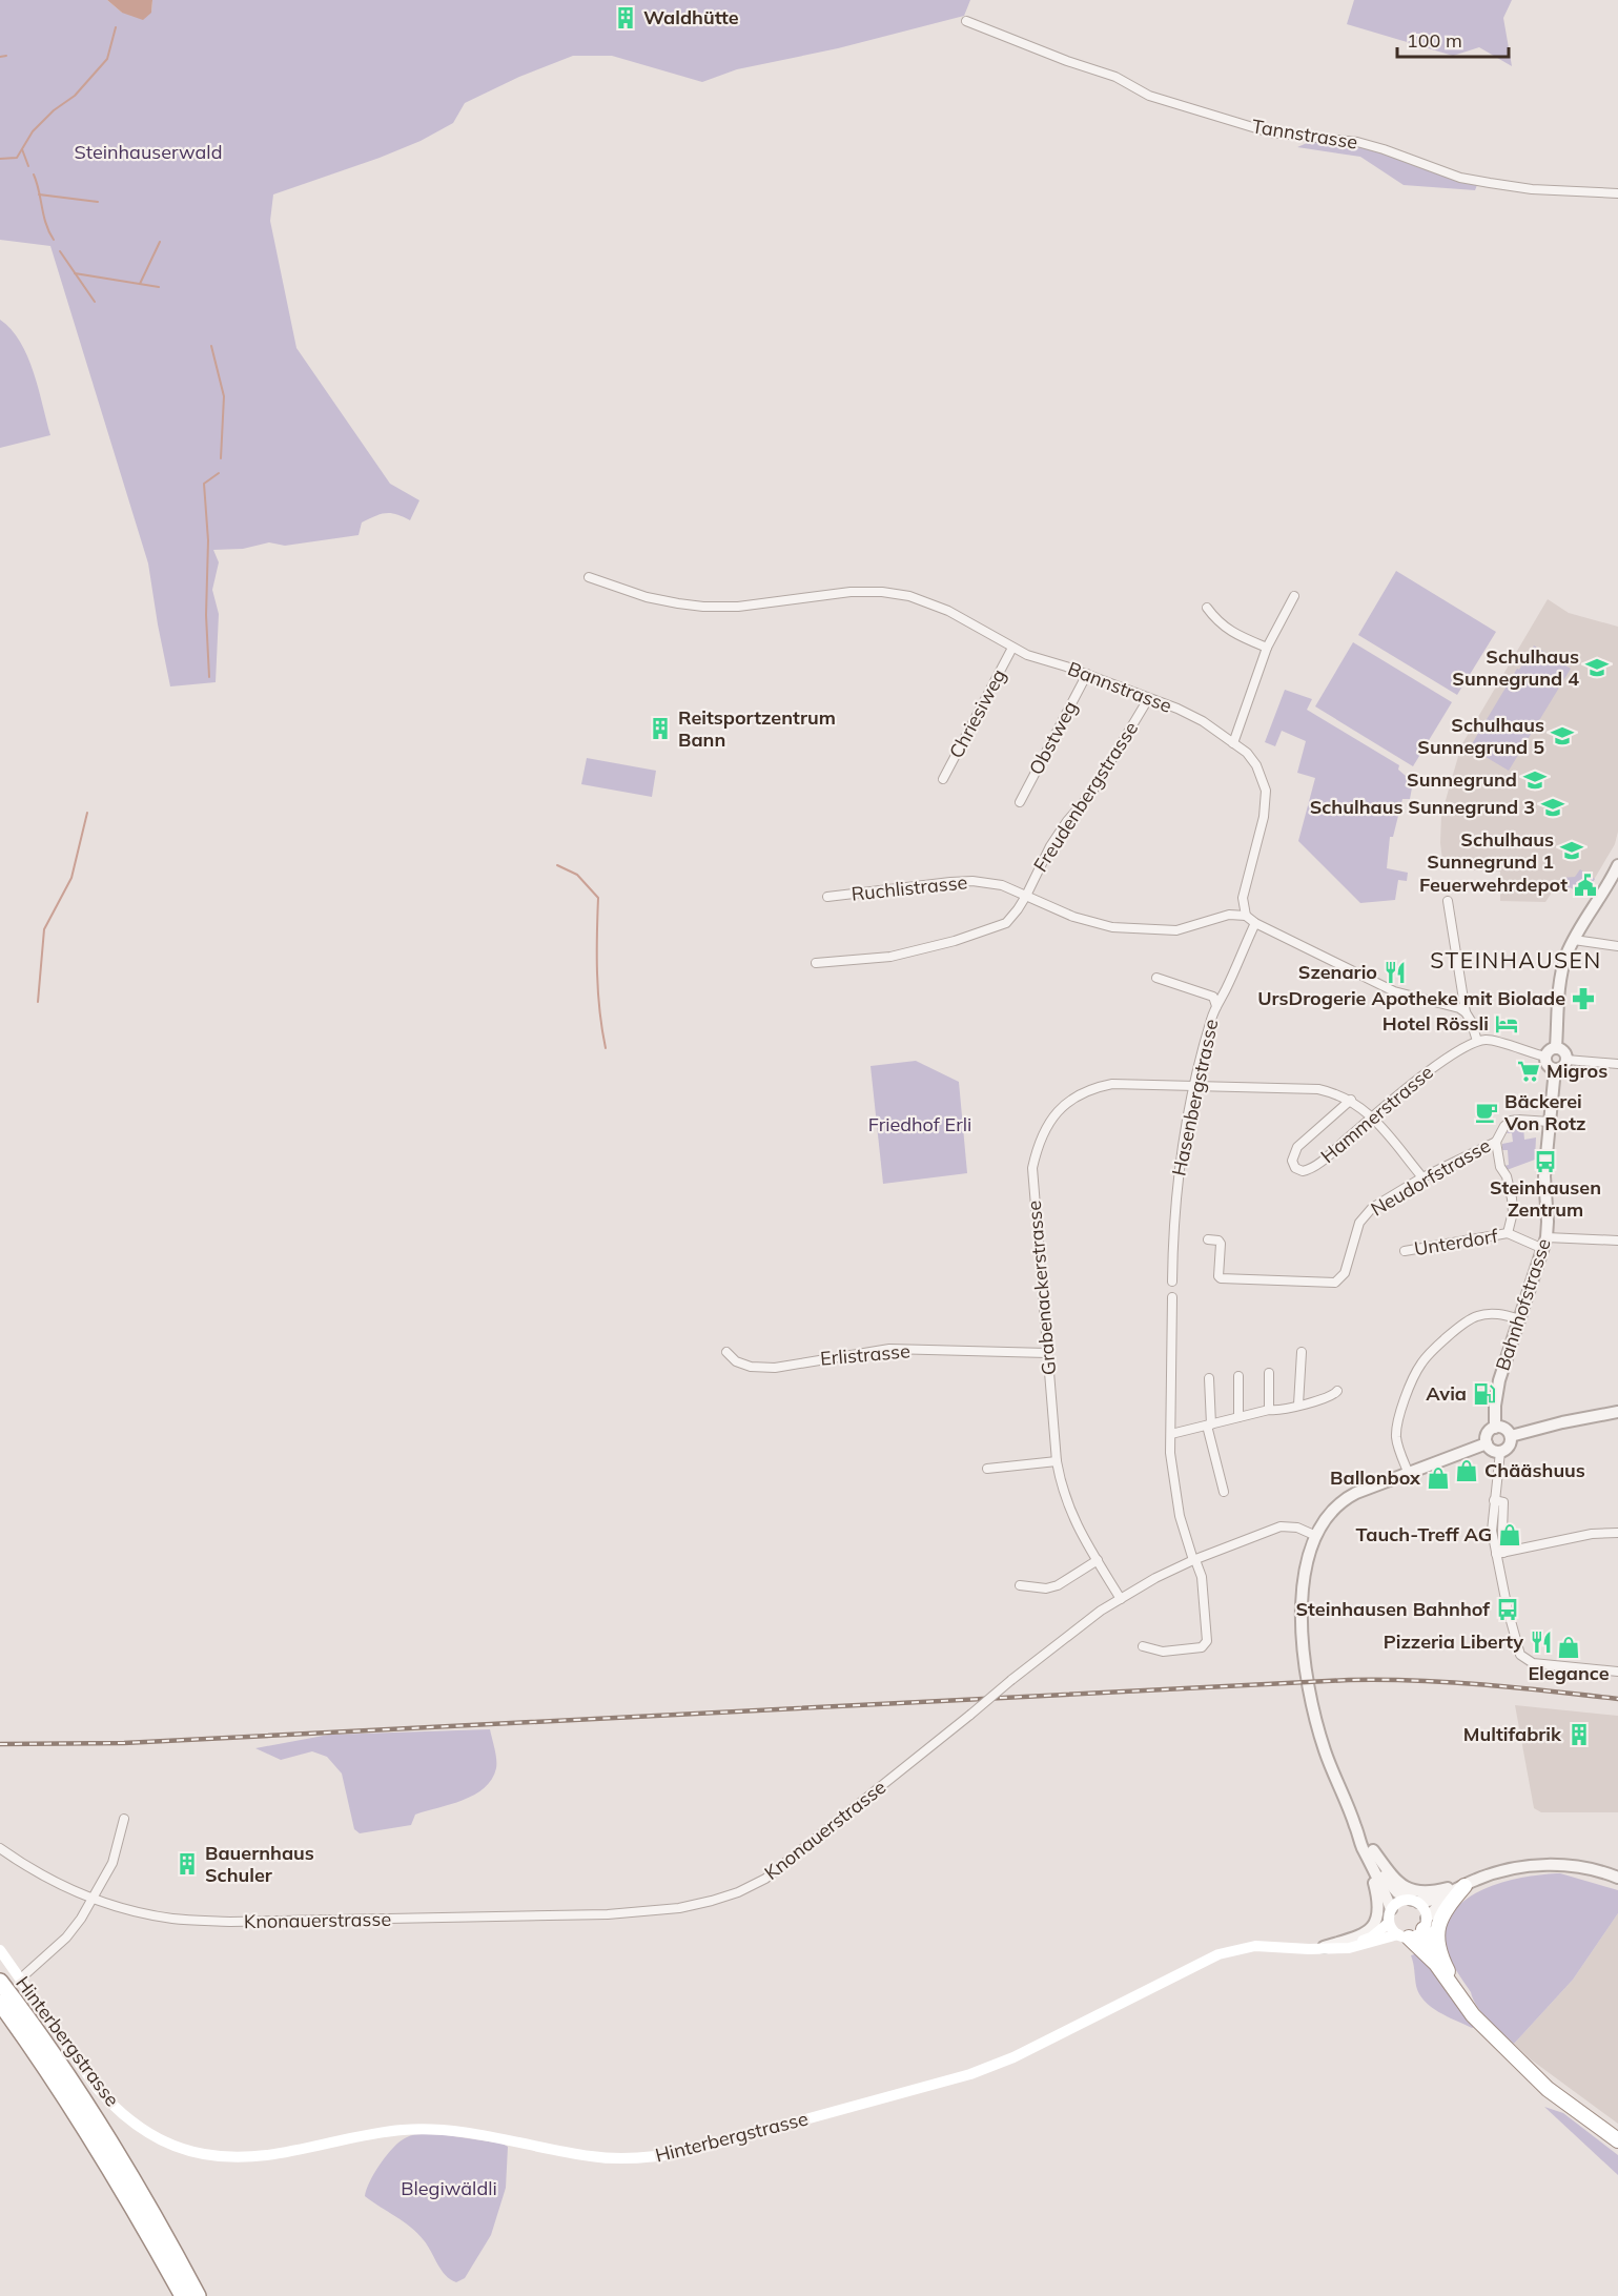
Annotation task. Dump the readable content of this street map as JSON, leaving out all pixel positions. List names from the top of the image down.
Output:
{
  "streets": {
    "main road": ["Hinterbergstrasse"],
    "street": [
      "Tannstrasse",
      "Bannstrasse",
      "Chriesiweg",
      "Obstweg",
      "Freudenbergstrasse",
      "Ruchlistrasse",
      "Hasenbergstrasse",
      "Hammerstrasse",
      "Neudorfstrasse",
      "Unterdorf",
      "Grabenackerstrasse",
      "Bahnhofstrasse",
      "Erlistrasse",
      "Knonauerstrasse"
    ]
  },
  "crossings": [
    ["Bannstrasse", "Chriesiweg"],
    ["Bannstrasse", "Obstweg"],
    ["Bannstrasse", "Freudenbergstrasse"],
    ["Bannstrasse", "Ruchlistrasse"],
    ["Freudenbergstrasse", "Ruchlistrasse"],
    ["Hasenbergstrasse", "Grabenackerstrasse"],
    ["Hammerstrasse", "Grabenackerstrasse"],
    ["Neudorfstrasse", "Bahnhofstrasse"],
    ["Grabenackerstrasse", "Erlistrasse"],
    ["Grabenackerstrasse", "Knonauerstrasse"]
  ],
  "districts": ["STEINHAUSEN"],
  "parks": ["Steinhauserwald", "Friedhof Erli", "Blegiwäldli"],
  "places": {
    "building": [
      "Waldhütte",
      "Reitsportzentrum Bann",
      "Multifabrik",
      "Bauernhaus Schuler"
    ],
    "school or university": [
      "Schulhaus Sunnegrund 4",
      "Schulhaus Sunnegrund 5",
      "Sunnegrund",
      "Schulhaus Sunnegrund 3",
      "Schulhaus Sunnegrund 1"
    ],
    "public building": ["Feuerwehrdepot"],
    "restaurant": ["Szenario", "Pizzeria Liberty"],
    "pharmacy": ["UrsDrogerie Apotheke mit Biolade"],
    "hotel": ["Hotel Rössli"],
    "supermarket": ["Migros"],
    "cafe": ["Bäckerei Von Rotz"],
    "bus stop": ["Steinhausen Zentrum", "Steinhausen Bahnhof"],
    "fuel station": ["Avia"],
    "shop": [
      "Chääshuus",
      "Ballonbox",
      "Tauch-Treff AG",
      "Elegance"
    ]
  },
  "scale_bar": "100 m"
}
